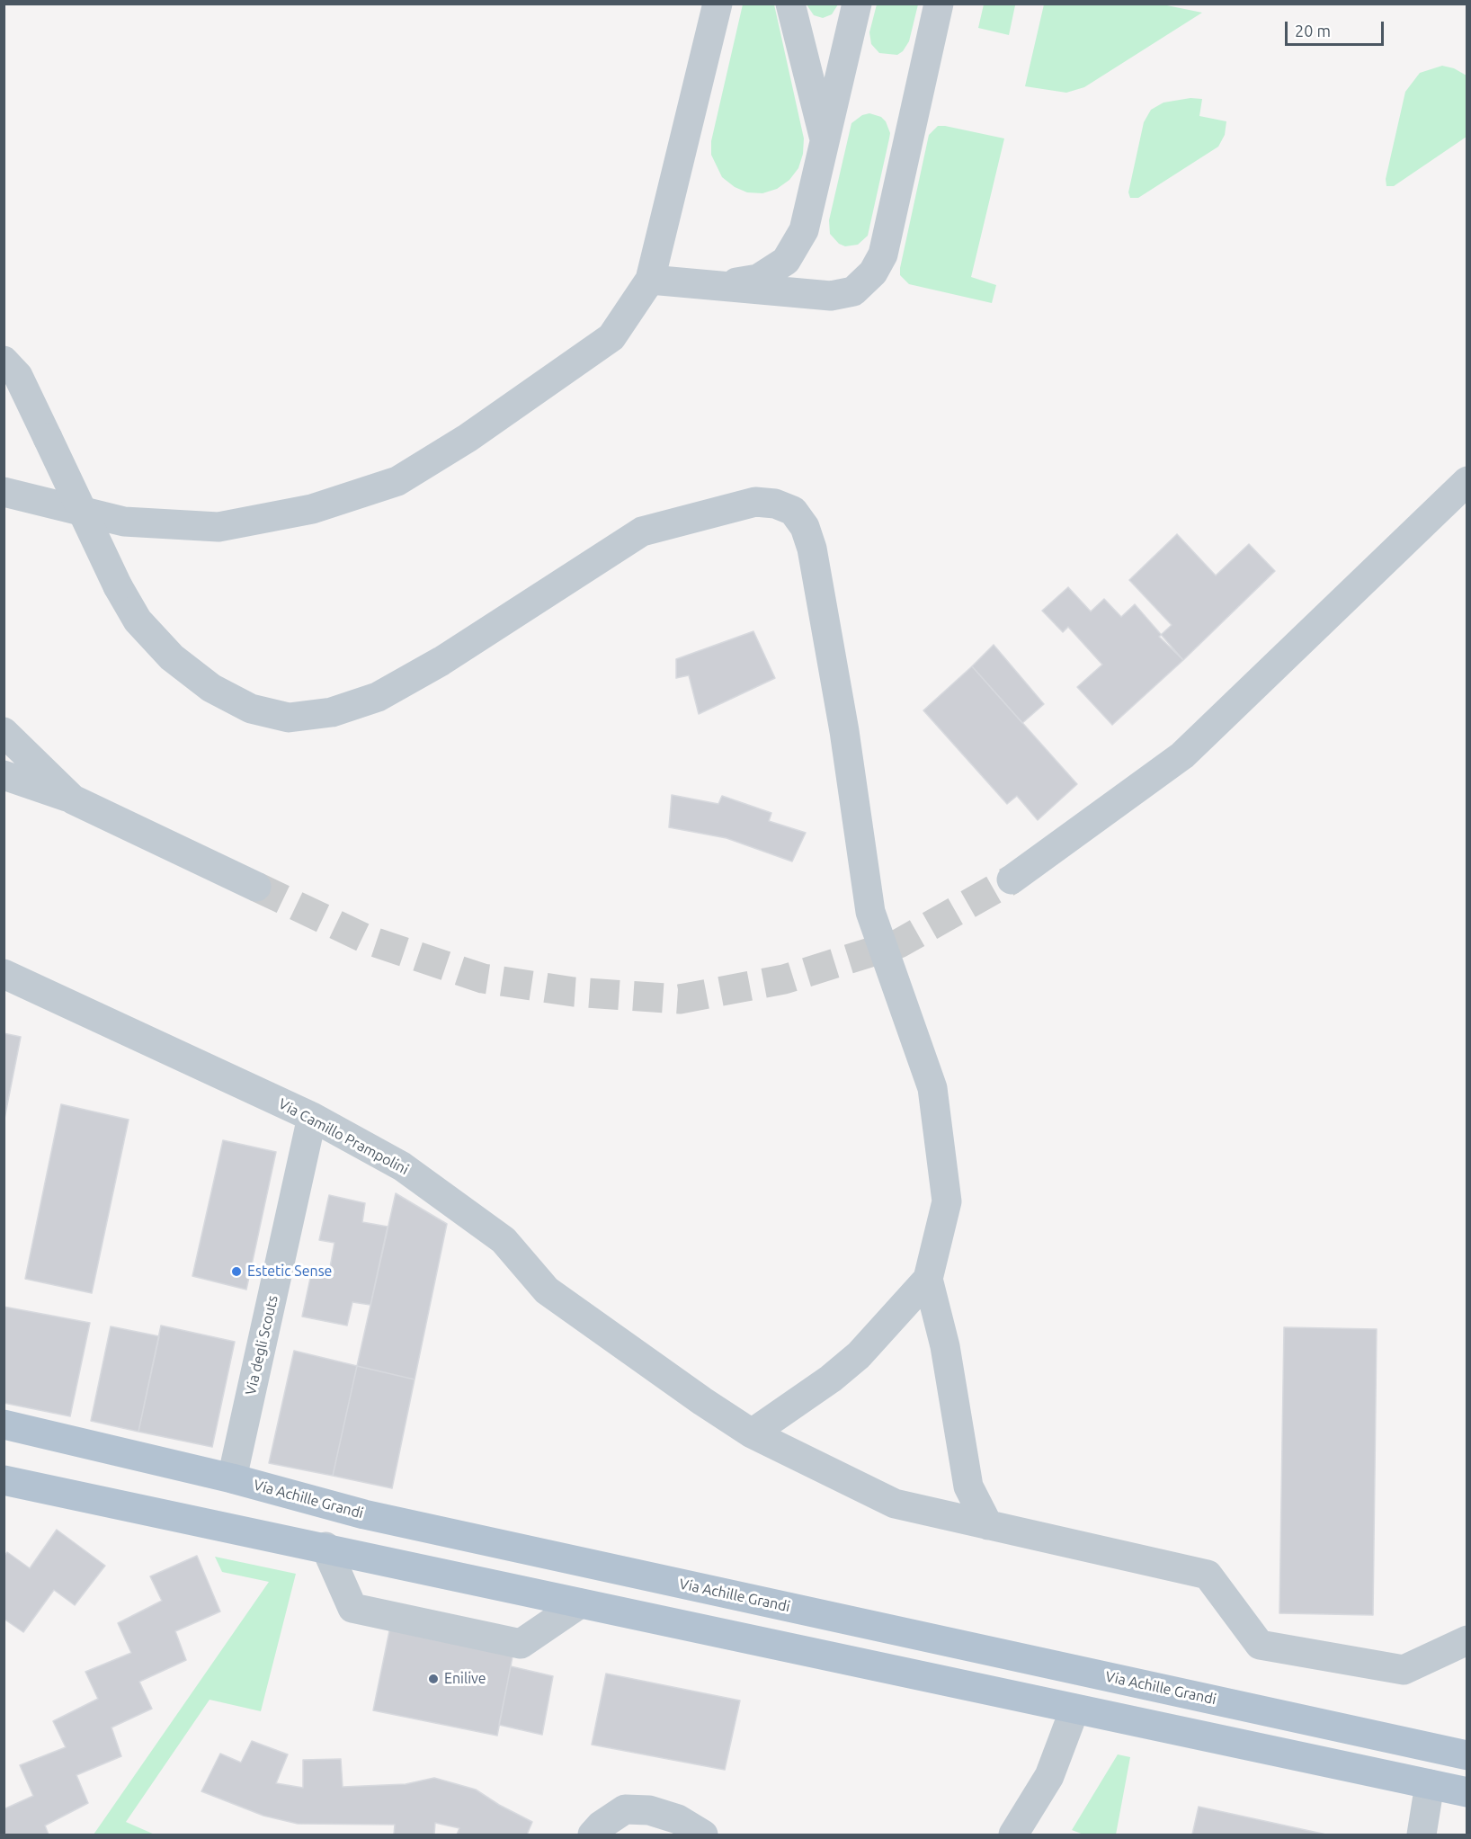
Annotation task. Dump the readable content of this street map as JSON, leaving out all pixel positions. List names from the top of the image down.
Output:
{
  "streets": {
    "main road": ["Via Achille Grandi"],
    "street": ["Via Camillo Prampolini", "Via degli Scouts"]
  },
  "crossings": [
    ["Via Camillo Prampolini", "Via degli Scouts"],
    ["Via degli Scouts", "Via Achille Grandi"]
  ],
  "places": ["Estetic Sense", "Enilive"],
  "scale_bar": "20 m"
}
